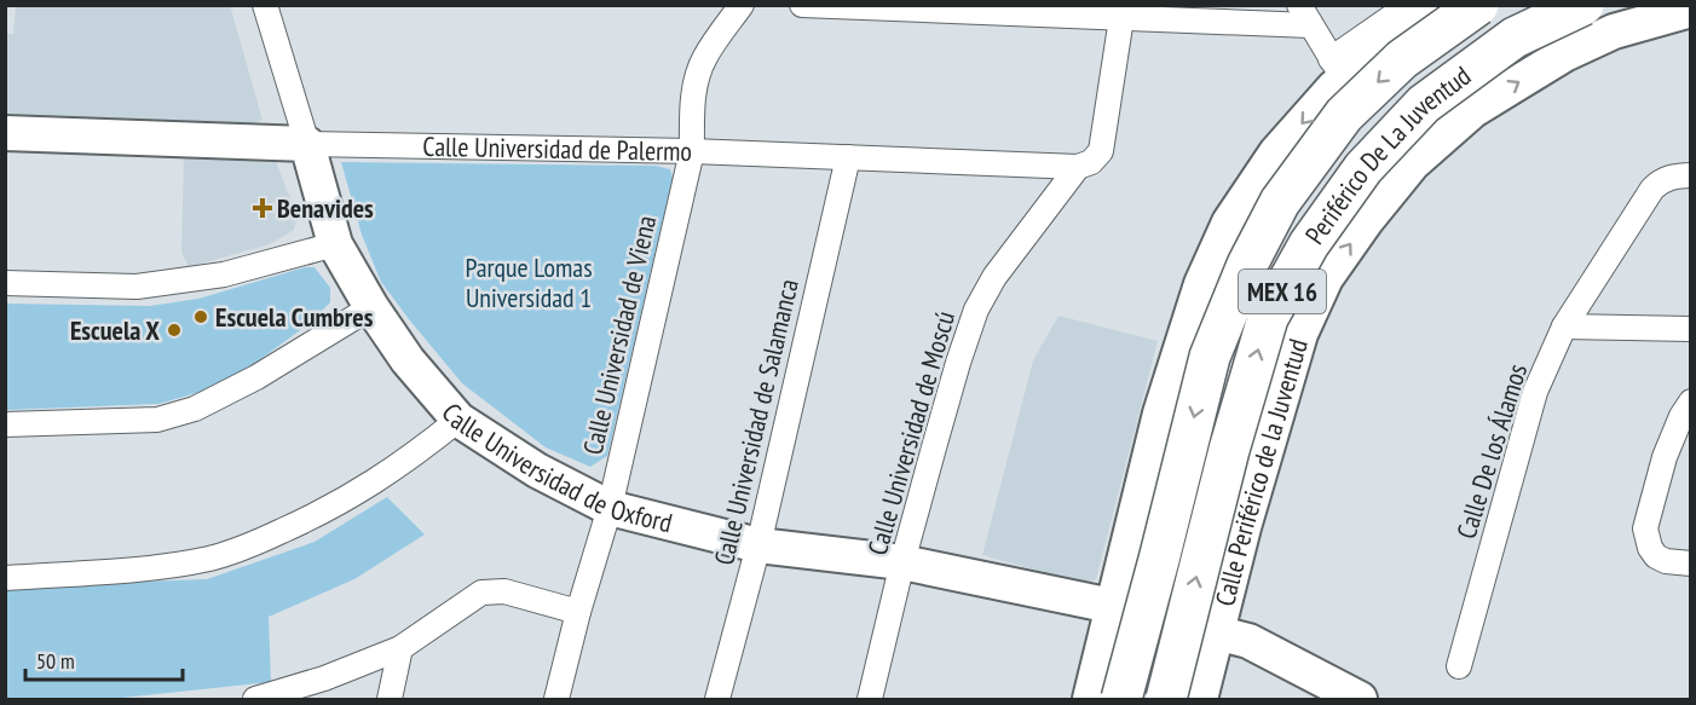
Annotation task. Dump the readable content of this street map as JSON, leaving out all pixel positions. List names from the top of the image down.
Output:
{
  "streets": {
    "highway": ["Periférico De La Juventud", "MEX 16"],
    "main road": ["Calle Universidad de Palermo", "Calle Universidad de Oxford", "Calle Periférico de la Juventud"],
    "street": [
      "Calle Universidad de Viena",
      "Calle Universidad de Salamanca",
      "Calle Universidad de Moscú",
      "Calle De los Álamos"
    ]
  },
  "crossings": [
    ["Calle Universidad de Palermo", "Calle Universidad de Viena"],
    ["Calle Universidad de Palermo", "Calle Universidad de Salamanca"],
    ["Calle Universidad de Palermo", "Calle Universidad de Moscú"],
    ["Calle Universidad de Palermo", "Calle Universidad de Oxford"],
    ["Calle Universidad de Viena", "Calle Universidad de Oxford"],
    ["Calle Universidad de Salamanca", "Calle Universidad de Oxford"],
    ["Calle Universidad de Moscú", "Calle Universidad de Oxford"],
    ["Calle Universidad de Oxford", "Calle Periférico de la Juventud"]
  ],
  "parks": ["Parque Lomas Universidad 1"],
  "places": {
    "health": ["Benavides"],
    "other": ["Escuela Cumbres", "Escuela X"]
  },
  "scale_bar": "50 m"
}
